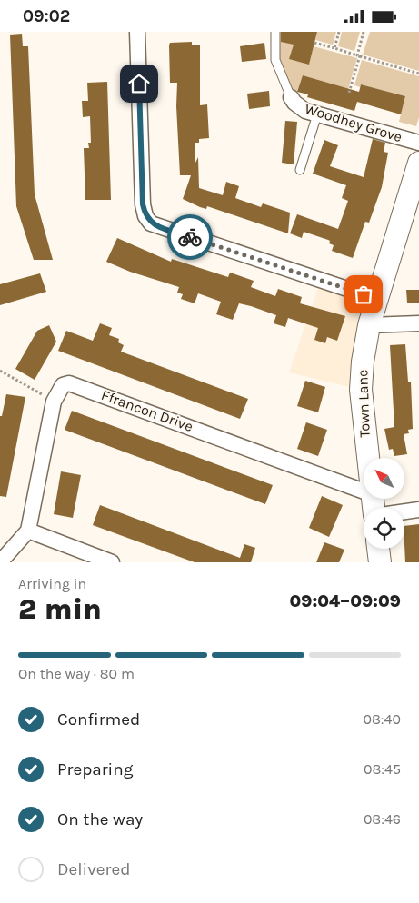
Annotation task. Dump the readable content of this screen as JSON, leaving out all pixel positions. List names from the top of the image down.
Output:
{
  "streets": {
    "main road": ["Town Lane"],
    "street": ["Woodhey Grove", "Ffrancon Drive"]
  },
  "north": "top left",
  "page": {
    "status": "09:02",
    "heading": ["2 min", "Arriving in", "09:04–09:09"],
    "bar": "On the way · 80 m",
    "list": [
      ["Confirmed", "08:40"],
      ["Preparing", "08:45"],
      ["On the way", "08:46"],
      "Delivered"
    ]
  }
}
